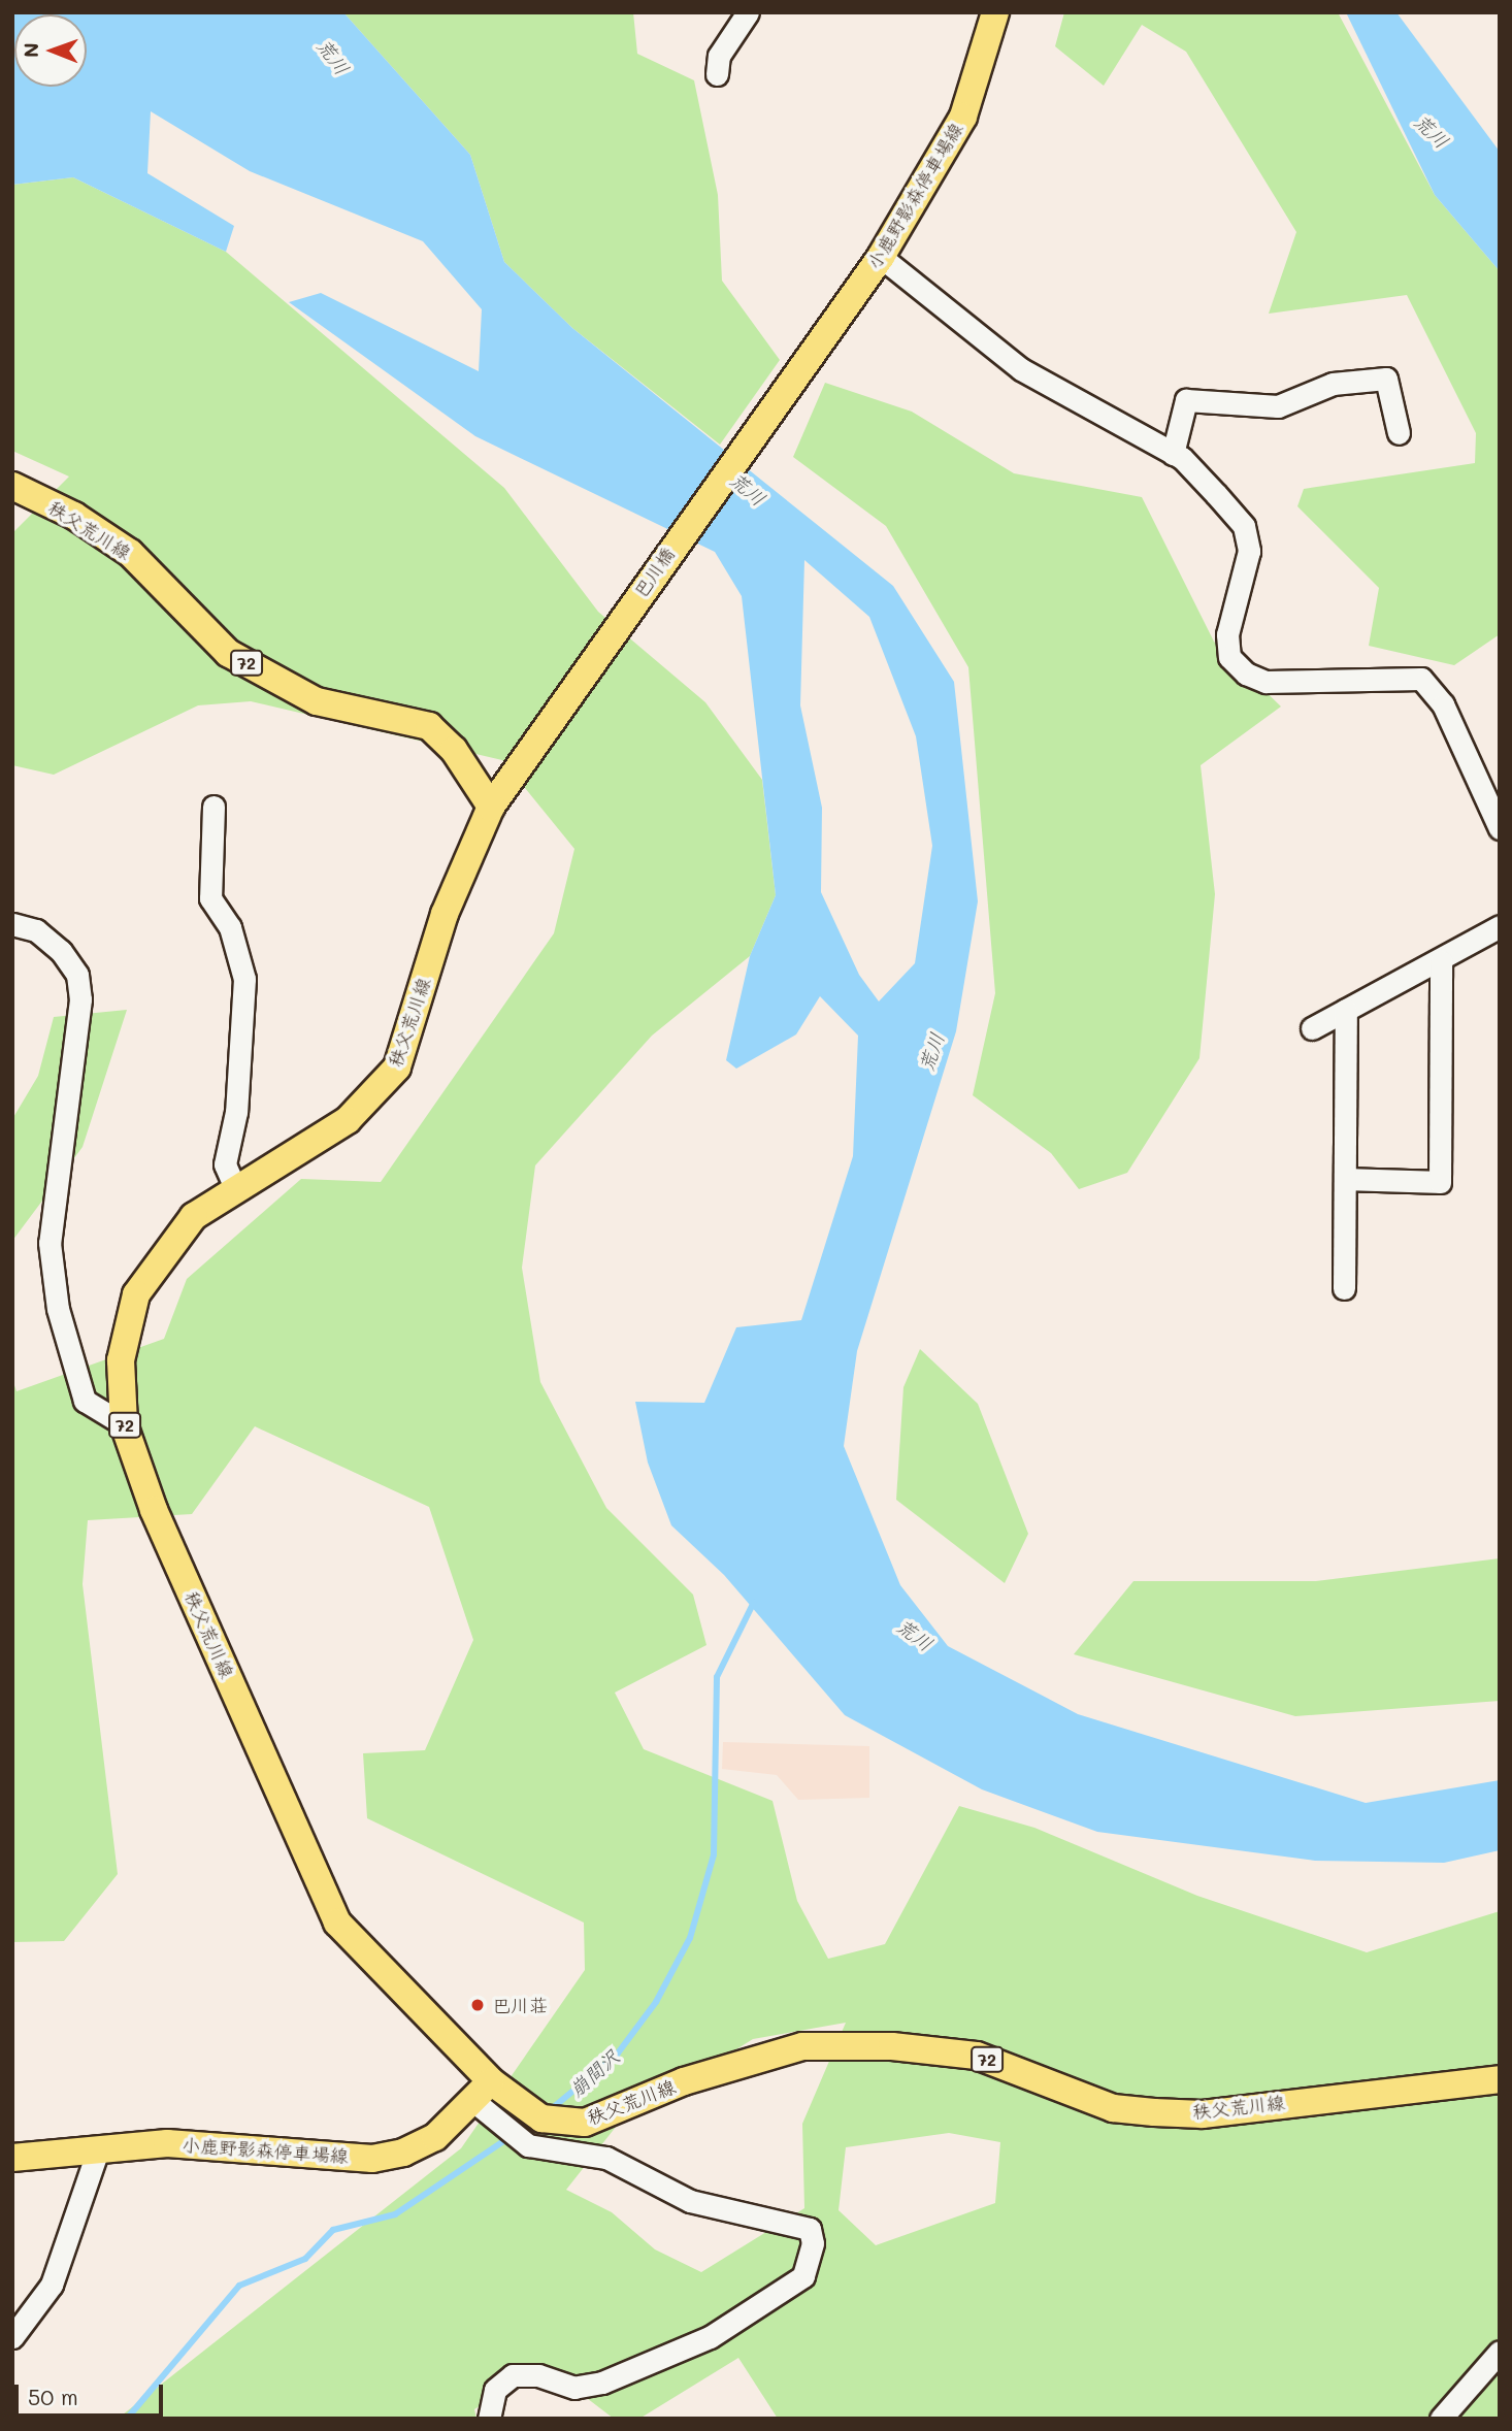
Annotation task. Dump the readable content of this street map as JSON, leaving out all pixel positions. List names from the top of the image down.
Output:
{
  "streets": {
    "main road": [
      "小鹿野影森停車場線",
      "秩父荒川線",
      "巴川橋",
      "72"
    ]
  },
  "crossings": [
    ["小鹿野影森停車場線", "秩父荒川線"],
    ["小鹿野影森停車場線", "巴川橋"],
    ["秩父荒川線", "巴川橋"]
  ],
  "water": ["荒川", "崩間沢"],
  "places": ["巴川荘"],
  "scale_bar": "50 m",
  "north": "left"
}
